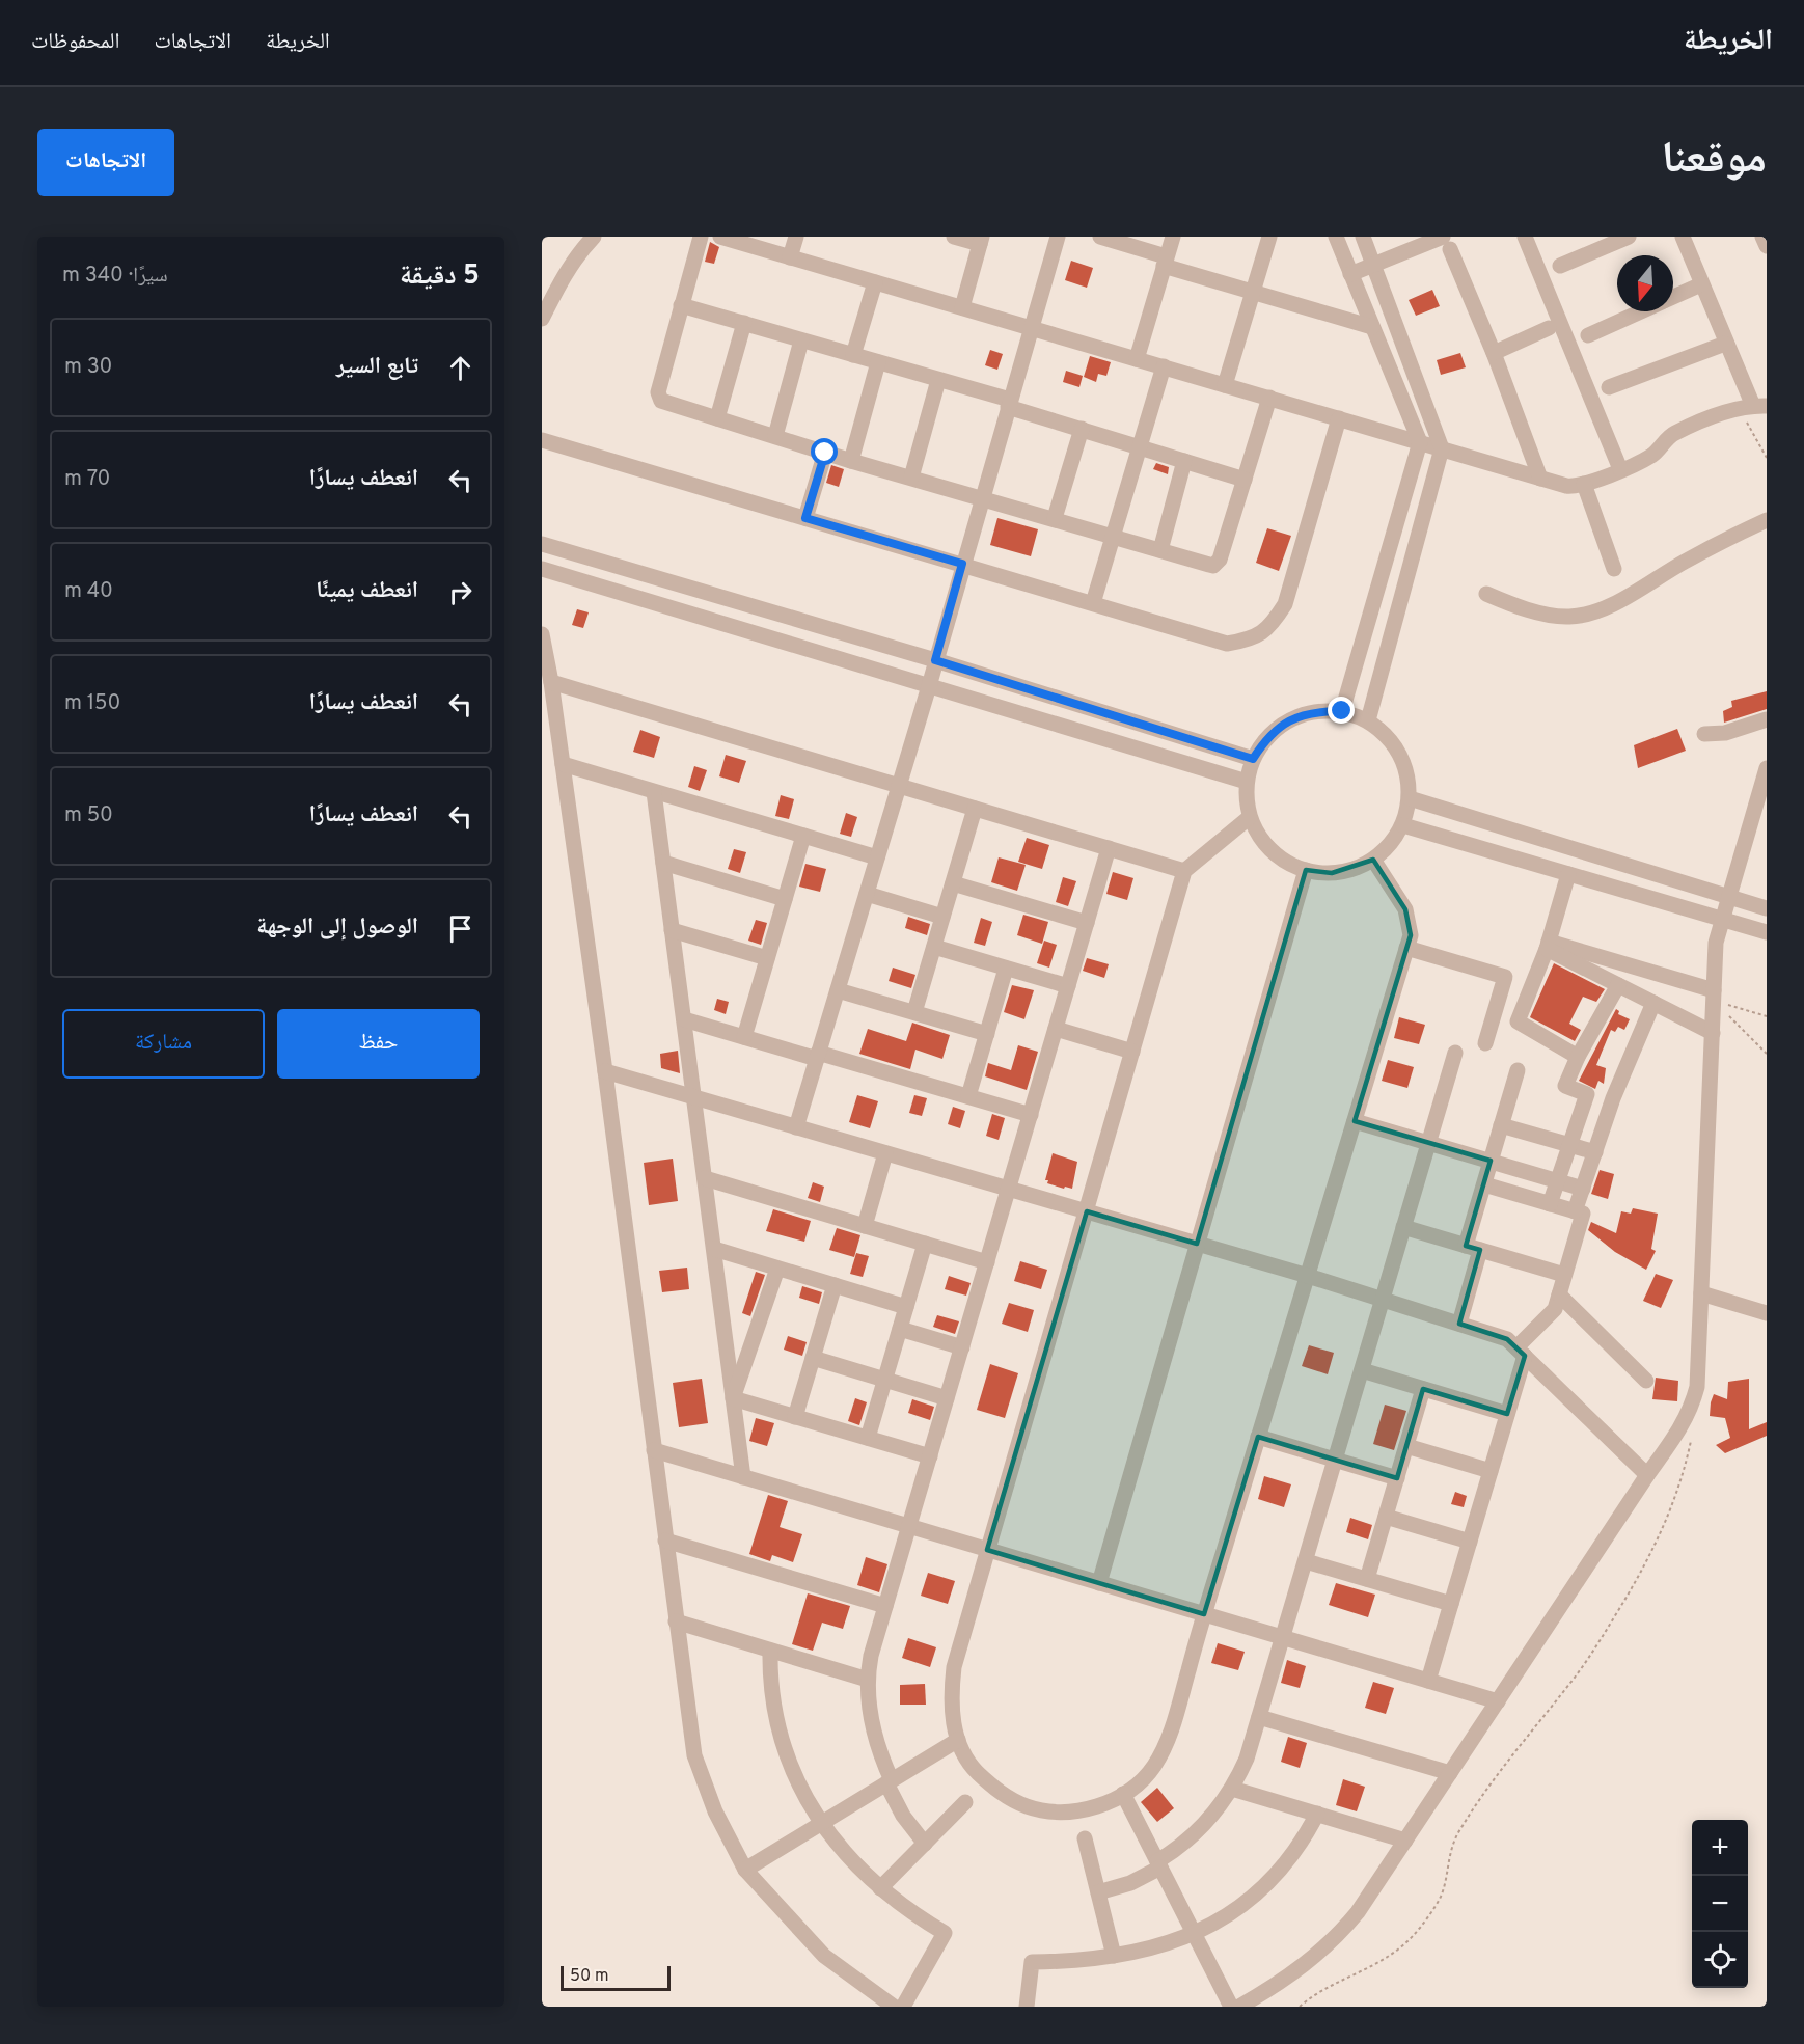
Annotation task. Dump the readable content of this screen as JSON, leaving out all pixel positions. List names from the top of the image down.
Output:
{
  "scale_bar": "50 m",
  "north": "bottom",
  "page": {
    "header": "الخريطة",
    "nav": ["الخريطة", "الاتجاهات", "المحفوظات"],
    "title": "موقعنا",
    "buttons": [
      "الاتجاهات",
      ["حفظ", "مشاركة"]
    ],
    "heading": ["5 دقيقة", "سيرًا · 340 m"],
    "list": [
      ["تابع السير", "30 m"],
      ["انعطف يسارًا", "70 m"],
      ["انعطف يمينًا", "40 m"],
      ["انعطف يسارًا", "150 m"],
      ["انعطف يسارًا", "50 m"],
      "الوصول إلى الوجهة"
    ],
    "map_buttons": ["+", "−"],
    "scale": "50 m"
  }
}
